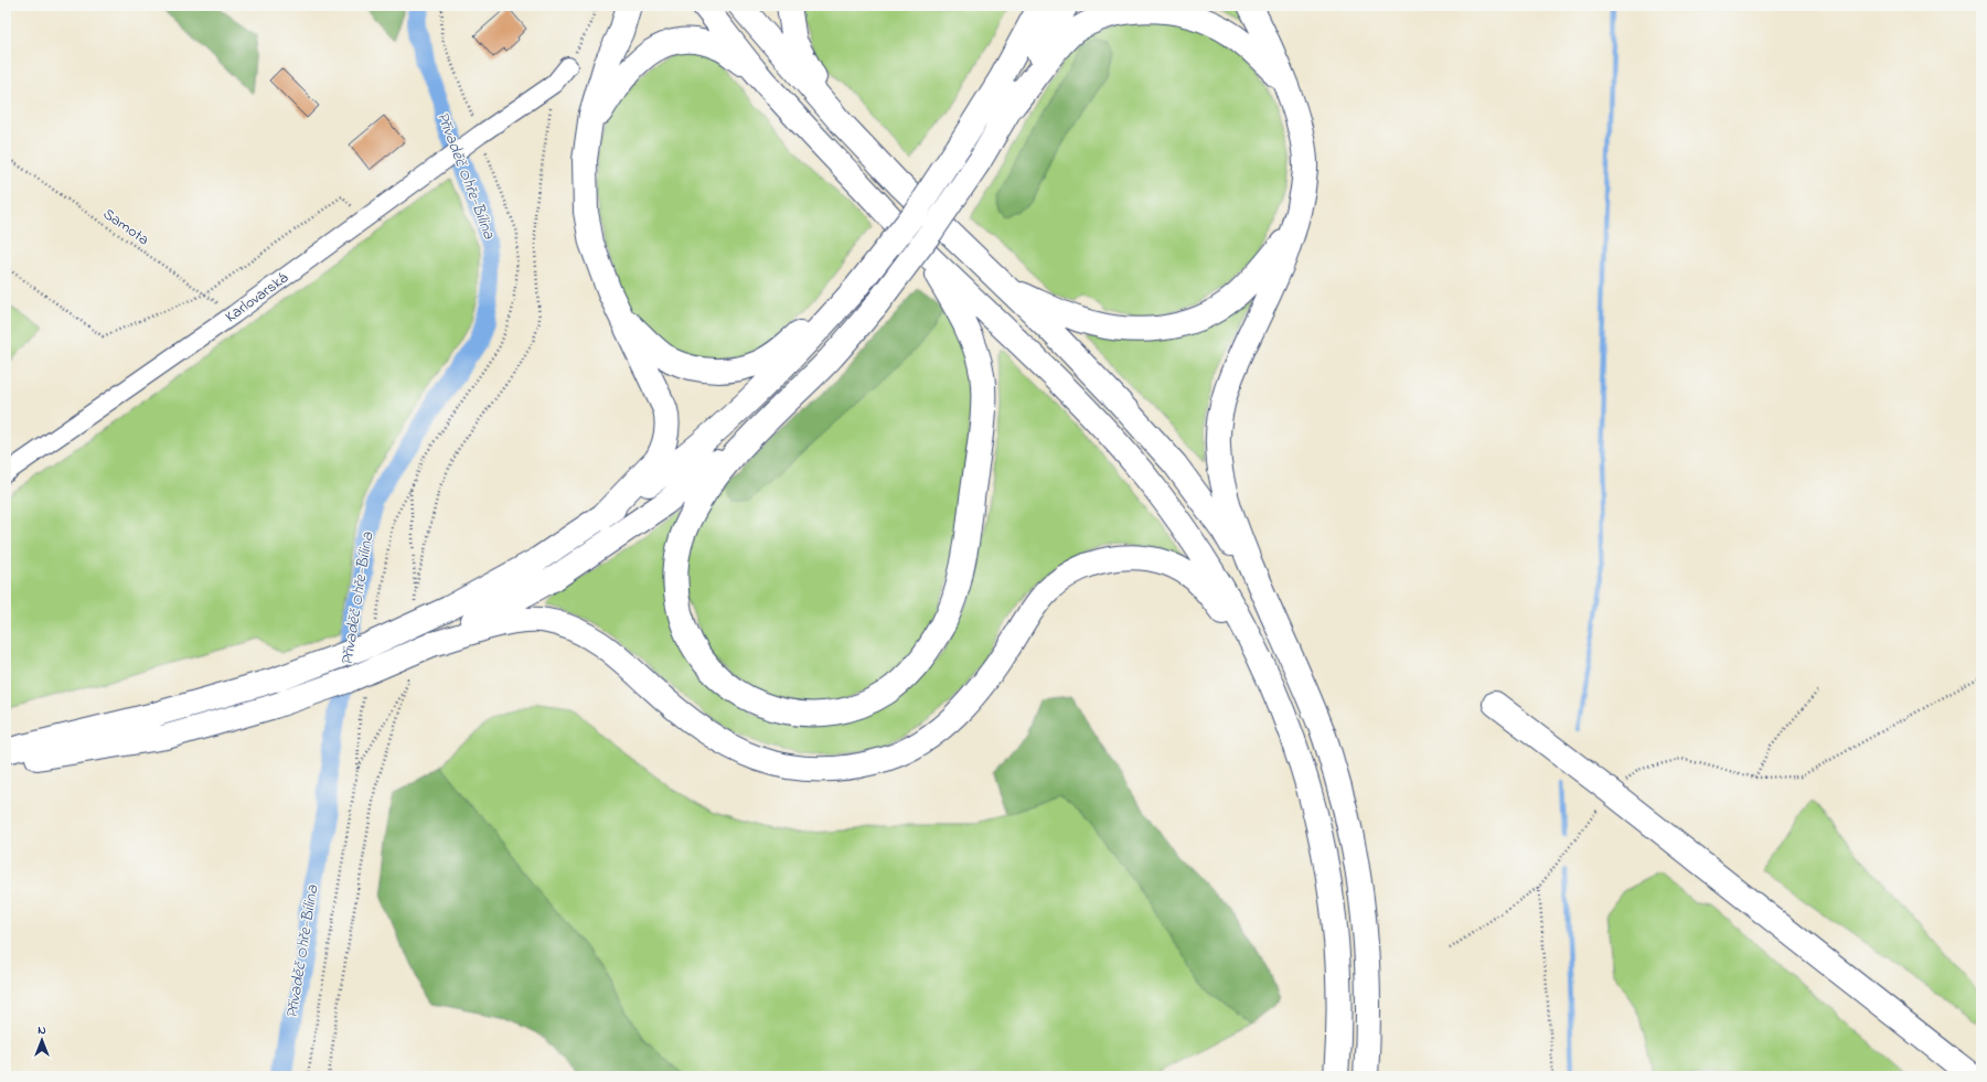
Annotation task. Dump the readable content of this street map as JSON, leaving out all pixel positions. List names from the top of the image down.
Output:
{
  "streets": {
    "street": ["Karlovarská"],
    "path": ["Samota"]
  },
  "crossings": [
    ["Samota", "Karlovarská"]
  ],
  "water": ["Přivaděč Ohře-Bílina"],
  "north": "top"
}
